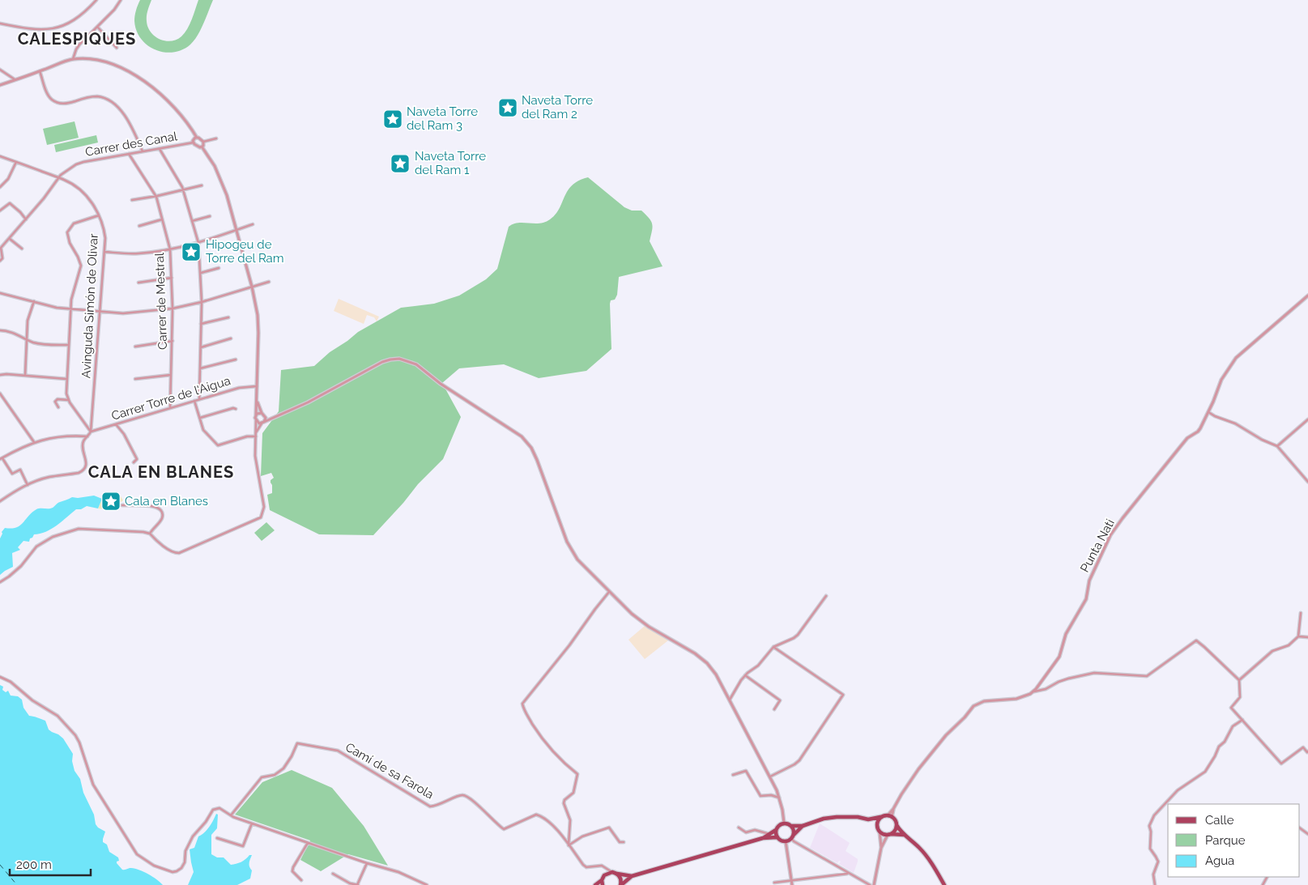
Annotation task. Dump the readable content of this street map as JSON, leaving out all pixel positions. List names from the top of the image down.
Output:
{
  "streets": {
    "street": [
      "Carrer des Canal",
      "Carrer de Mestral",
      "Avinguda Simón de Olivar",
      "Carrer Torre de l'Aigua",
      "Punta Nati",
      "Camí de sa Farola"
    ]
  },
  "crossings": [
    ["Carrer des Canal", "Carrer de Mestral"],
    ["Carrer des Canal", "Avinguda Simón de Olivar"],
    ["Carrer de Mestral", "Carrer Torre de l'Aigua"],
    ["Avinguda Simón de Olivar", "Carrer Torre de l'Aigua"]
  ],
  "districts": ["CALESPIQUES", "CALA EN BLANES"],
  "places": {
    "place": [
      "Naveta Torre del Ram 2",
      "Naveta Torre del Ram 3",
      "Naveta Torre del Ram 1",
      "Hipogeu de Torre del Ram",
      "Cala en Blanes"
    ]
  },
  "legend": ["Calle", "Parque", "Agua"],
  "scale_bar": "200 m"
}
